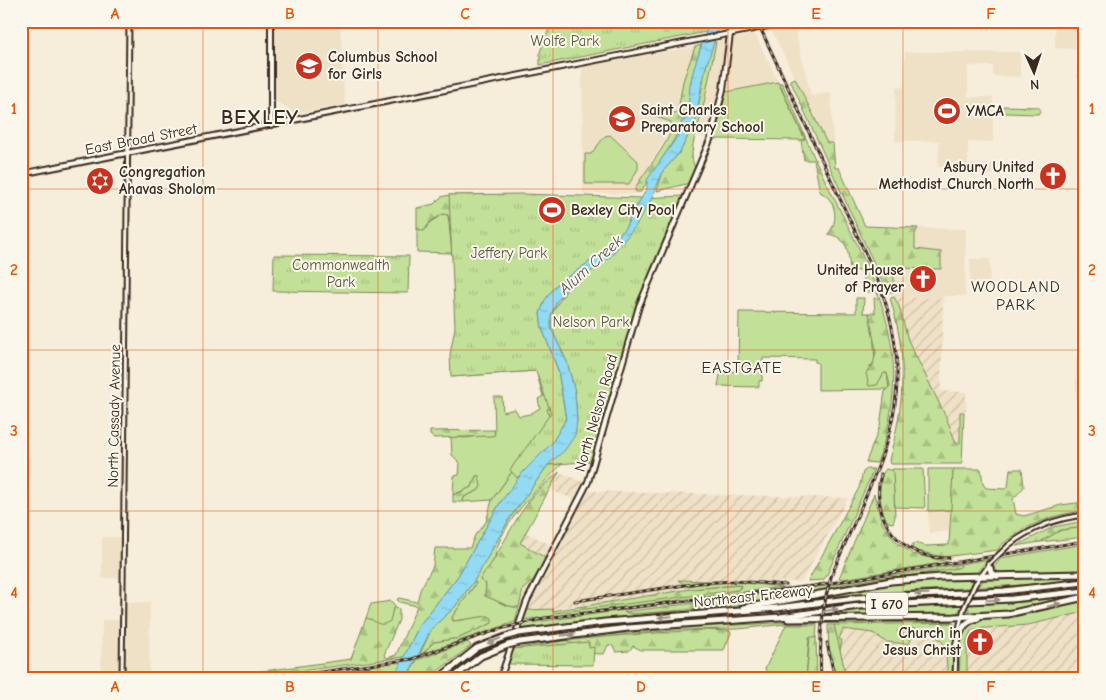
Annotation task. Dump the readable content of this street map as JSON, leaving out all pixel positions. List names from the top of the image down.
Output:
{
  "streets": {
    "highway": ["Northeast Freeway", "I 670"],
    "main road": ["East Broad Street", "North Nelson Road"],
    "street": ["North Cassady Avenue"]
  },
  "crossings": [
    ["East Broad Street", "North Nelson Road"],
    ["East Broad Street", "North Cassady Avenue"]
  ],
  "districts": ["BEXLEY", "WOODLAND PARK", "EASTGATE"],
  "water": ["Alum Creek"],
  "parks": [
    "Wolfe Park",
    "Jeffery Park",
    "Commonwealth Park",
    "Nelson Park"
  ],
  "places": {
    "school or university": ["Columbus School for Girls", "Saint Charles Preparatory School"],
    "sports": ["YMCA", "Bexley City Pool"],
    "church": ["Asbury United Methodist Church North", "United House of Prayer", "Church in Jesus Christ"],
    "synagogue": ["Congregation Ahavas Sholom"]
  },
  "north": "bottom",
  "grid": {
    "columns": [
      "A",
      "B",
      "C",
      "D",
      "E",
      "F"
    ],
    "rows": [
      "1",
      "2",
      "3",
      "4"
    ]
  }
}
